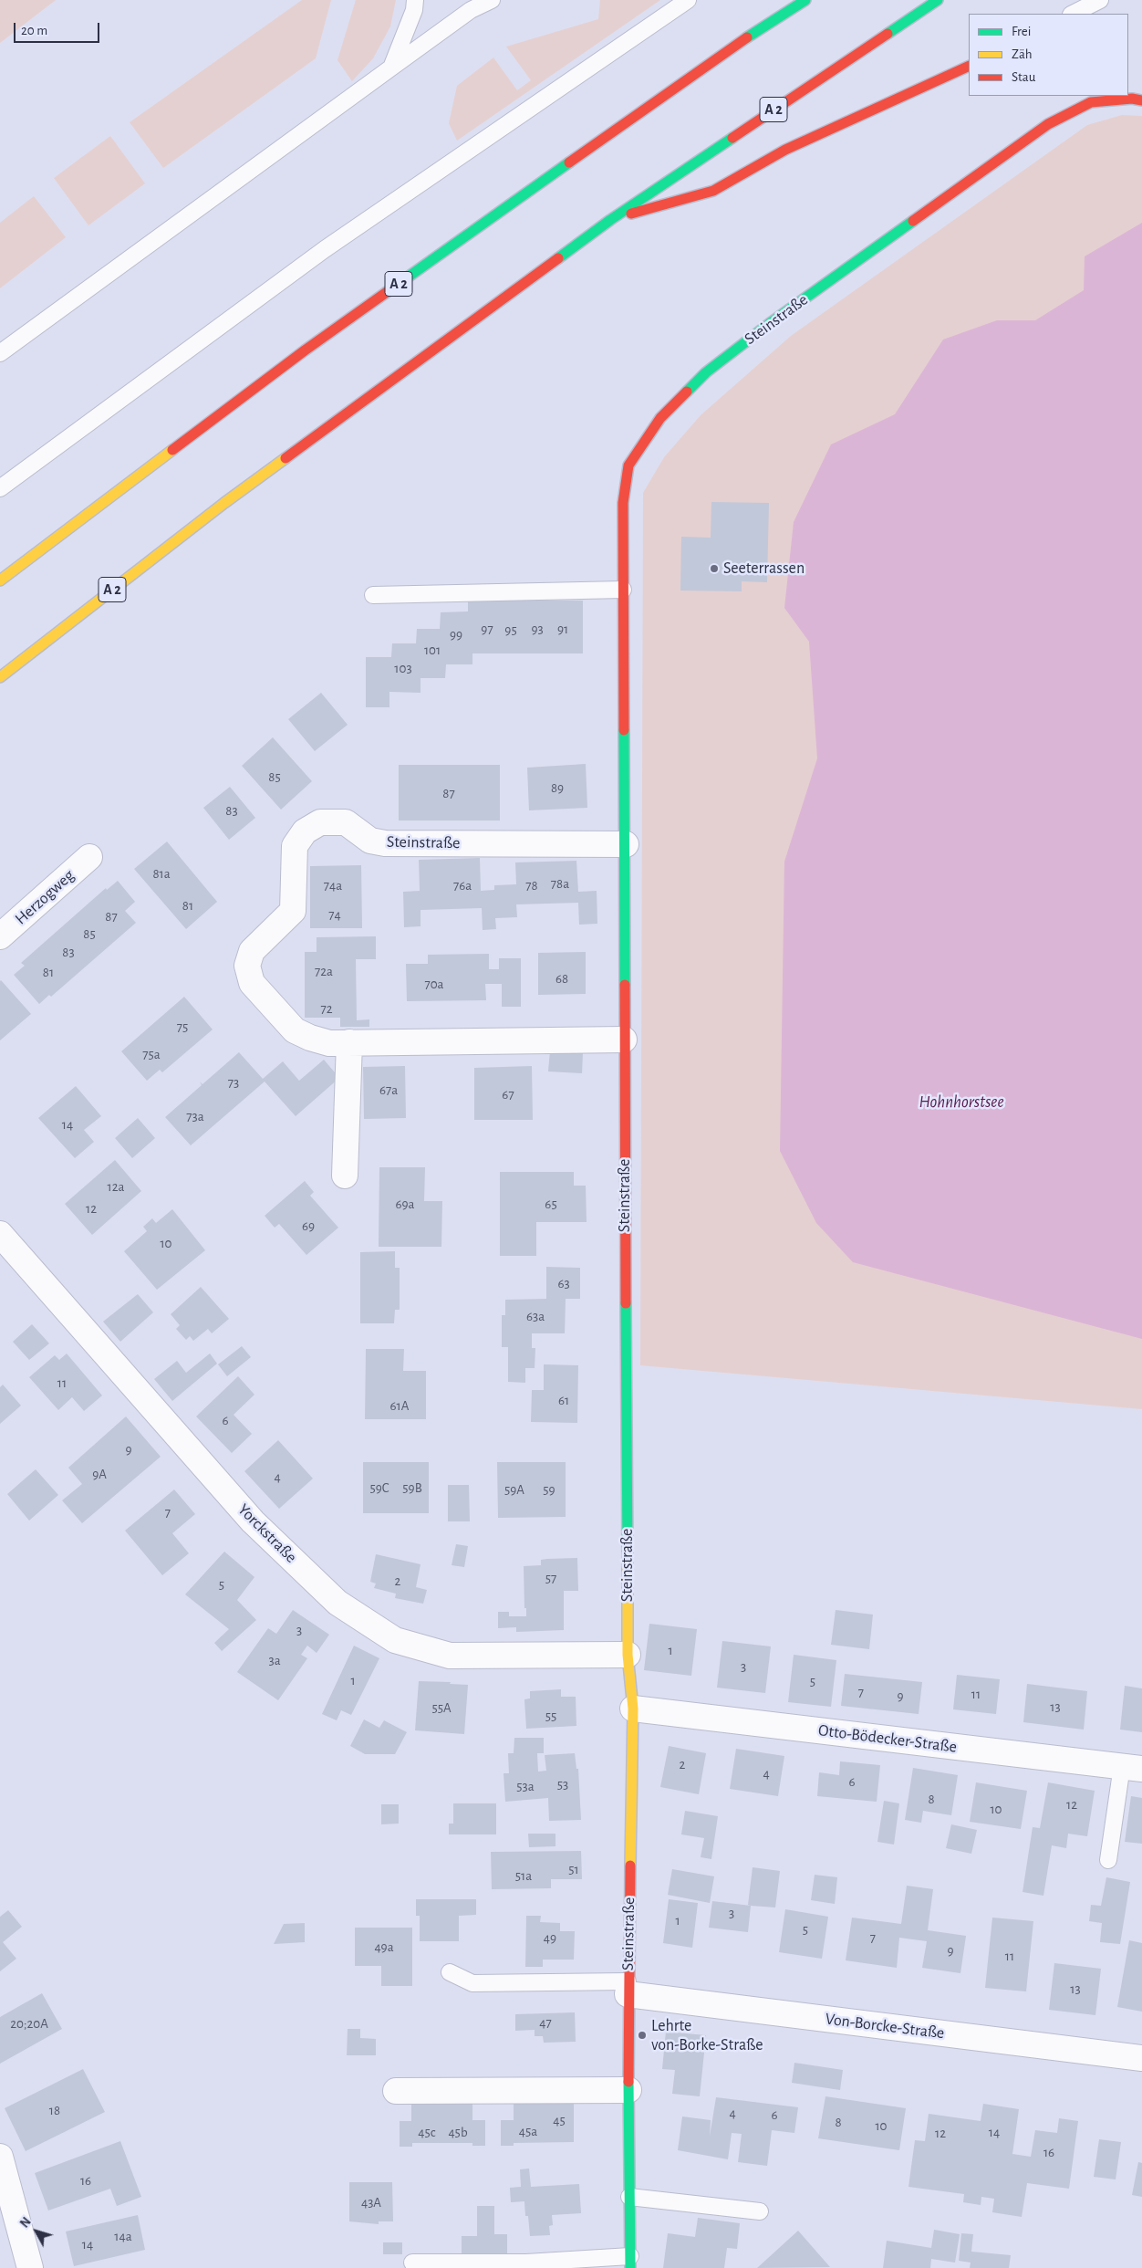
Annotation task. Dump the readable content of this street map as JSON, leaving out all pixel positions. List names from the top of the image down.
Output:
{
  "streets": {
    "main road": ["A 2", "Steinstraße"],
    "street": [
      "Herzogweg",
      "Yorckstraße",
      "Otto-Bödecker-Straße",
      "Von-Borcke-Straße"
    ]
  },
  "crossings": [
    ["Steinstraße", "Yorckstraße"],
    ["Steinstraße", "Otto-Bödecker-Straße"],
    ["Steinstraße", "Von-Borcke-Straße"]
  ],
  "water": ["Hohnhorstsee"],
  "places": ["Seeterrassen", "Lehrte von-Borke-Straße"],
  "house_numbers": [
    "97",
    "93",
    "91",
    "95",
    "99",
    "101",
    "103",
    "85",
    "89",
    "87",
    "83",
    "81a",
    "78a",
    "74a",
    "76a",
    "78",
    "81",
    "74",
    "87",
    "85",
    "83",
    "72a",
    "81",
    "68",
    "70a",
    "72",
    "75",
    "75a",
    "73",
    "67a",
    "67",
    "73a",
    "14",
    "12a",
    "69a",
    "65",
    "12",
    "69",
    "10",
    "63",
    "63a",
    "11",
    "61",
    "61A",
    "6",
    "9",
    "9A",
    "4",
    "59C",
    "59B",
    "59A",
    "59",
    "7",
    "57",
    "2",
    "5",
    "3",
    "1",
    "3a",
    "3",
    "1",
    "5",
    "7",
    "11",
    "9",
    "13",
    "55A",
    "55",
    "2",
    "4",
    "6",
    "53",
    "53a",
    "8",
    "12",
    "10",
    "51",
    "51a",
    "3",
    "1",
    "5",
    "49",
    "7",
    "49a",
    "9",
    "11",
    "13",
    "47",
    "20;20A",
    "18",
    "4",
    "6",
    "45",
    "8",
    "10",
    "45a",
    "45c",
    "45b",
    "14",
    "12",
    "16",
    "16",
    "43A",
    "14a",
    "14"
  ],
  "legend": ["Frei", "Zäh", "Stau"],
  "scale_bar": "20 m",
  "north": "top left"
}
